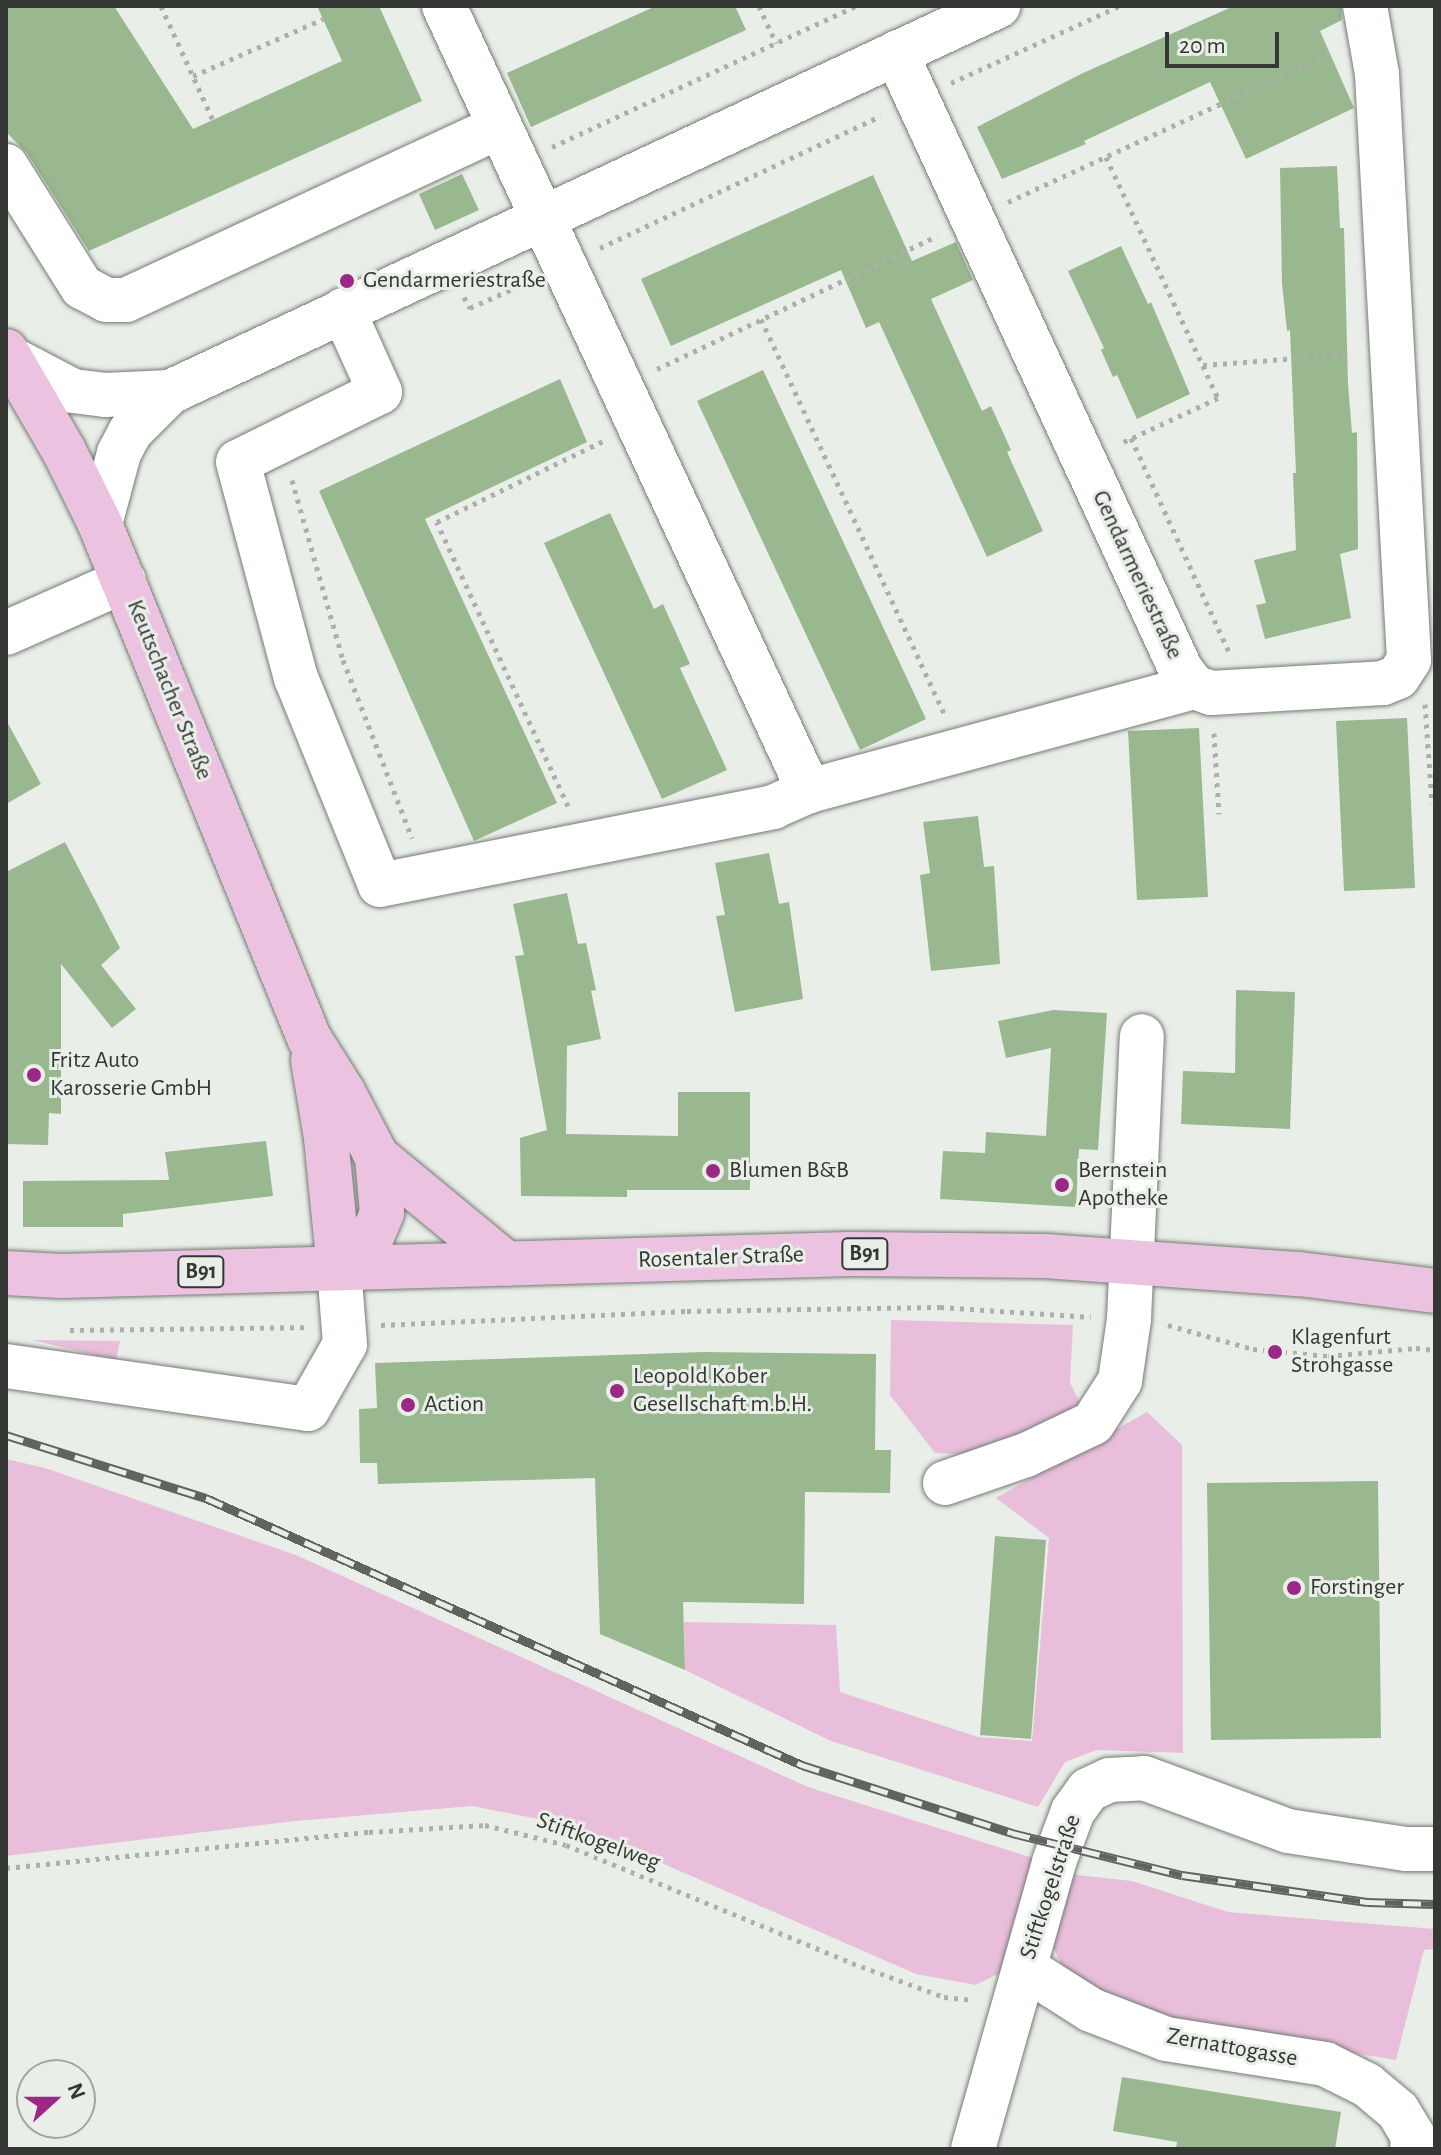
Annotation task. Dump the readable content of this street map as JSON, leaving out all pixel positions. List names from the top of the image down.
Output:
{
  "streets": {
    "main road": ["Keutschacher Straße", "B91", "Rosentaler Straße"],
    "street": ["Gendarmeriestraße", "Stiftkogelstraße", "Zernattogasse"],
    "path": ["Stiftkogelweg"]
  },
  "crossings": [
    ["Stiftkogelweg", "Stiftkogelstraße"],
    ["Stiftkogelweg", "Zernattogasse"],
    ["Stiftkogelstraße", "Zernattogasse"]
  ],
  "places": [
    "Gendarmeriestraße",
    "Fritz Auto Karosserie GmbH",
    "Blumen B&B",
    "Bernstein Apotheke",
    "Klagenfurt Strohgasse",
    "Leopold Kober Gesellschaft m.b.H.",
    "Action",
    "Forstinger"
  ],
  "scale_bar": "20 m",
  "north": "right"
}
